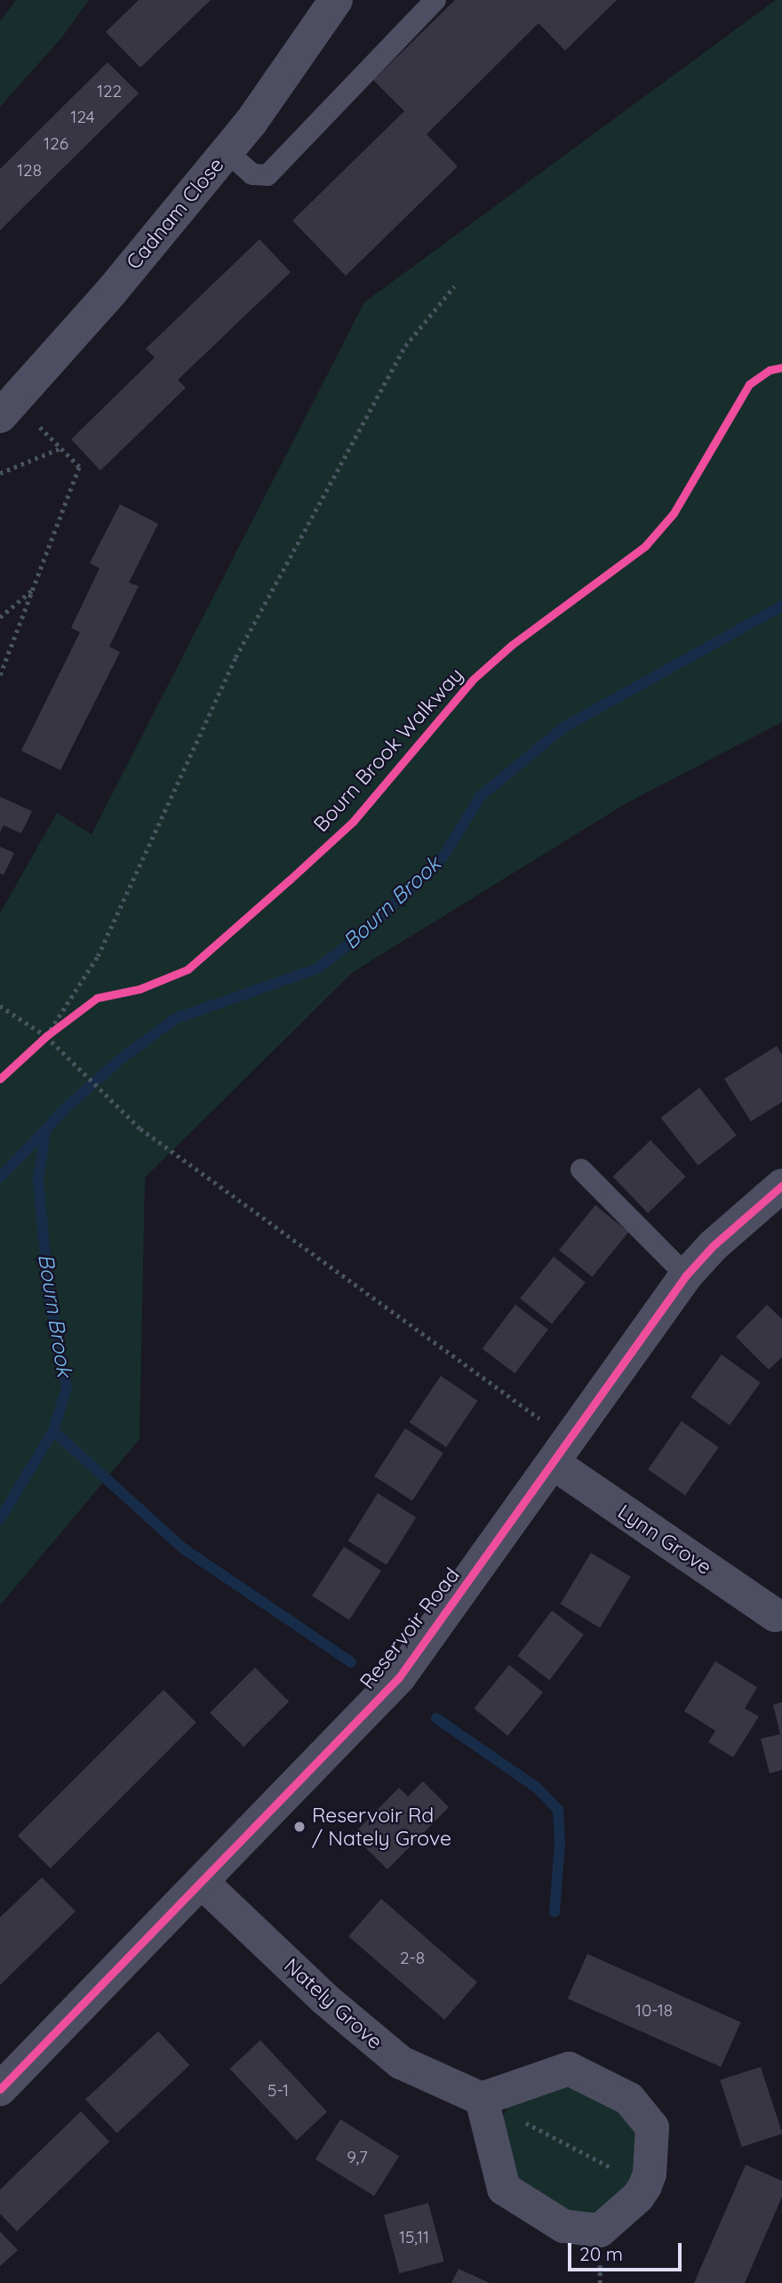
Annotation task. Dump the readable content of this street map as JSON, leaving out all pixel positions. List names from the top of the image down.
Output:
{
  "streets": {
    "street": [
      "Cadnam Close",
      "Lynn Grove",
      "Reservoir Road",
      "Nately Grove"
    ],
    "cycle path": ["Bourn Brook Walkway"]
  },
  "crossings": [
    ["Lynn Grove", "Reservoir Road"],
    ["Reservoir Road", "Nately Grove"]
  ],
  "water": ["Bourn Brook"],
  "places": ["Reservoir Rd / Nately Grove"],
  "house_numbers": [
    "122",
    "124",
    "126",
    "128",
    "2-8",
    "10-18",
    "5-1",
    "9,7",
    "15,11"
  ],
  "scale_bar": "20 m"
}
